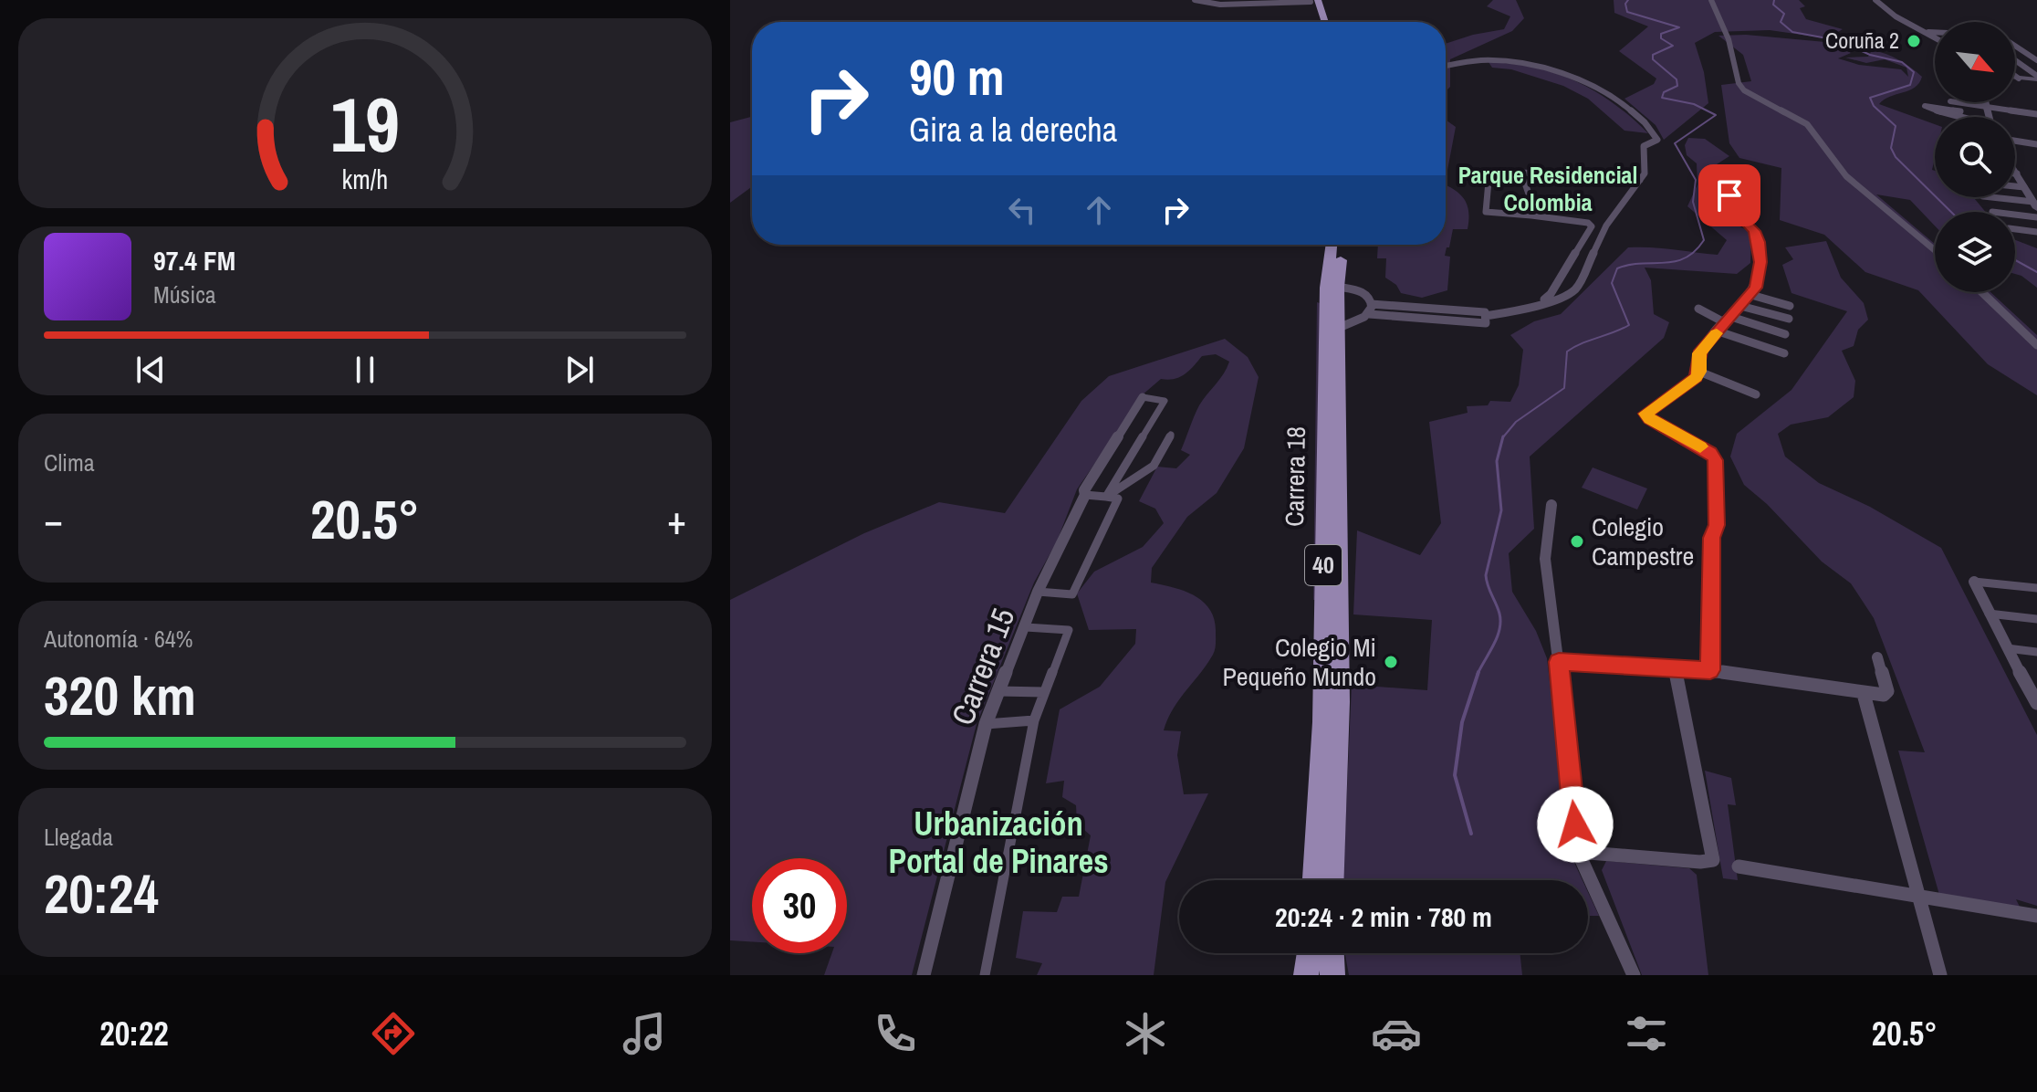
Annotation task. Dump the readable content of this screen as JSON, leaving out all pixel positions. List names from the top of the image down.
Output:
{
  "streets": {
    "main road": ["Carrera 18", "40"],
    "street": ["Carrera 15"]
  },
  "districts": ["Parque Residencial Colombia", "Urbanización Portal de Pinares"],
  "places": ["Coruña 2", "Colegio Campestre", "Colegio Mi Pequeño Mundo"],
  "north": "bottom right",
  "page": {
    "turn": ["90 m", "Gira a la derecha"],
    "song": ["97.4 FM", "Música"],
    "tile": [
      "Clima",
      ["Autonomía · 64%", "320 km"],
      ["Llegada", "20:24"]
    ],
    "heat": ["−", "20.5°", "+"],
    "limit": "30",
    "trip": "20:24 · 2 min · 780 m",
    "tabs": ["20:22", "20.5°"],
    "gauge": ["19", "km/h"]
  }
}
